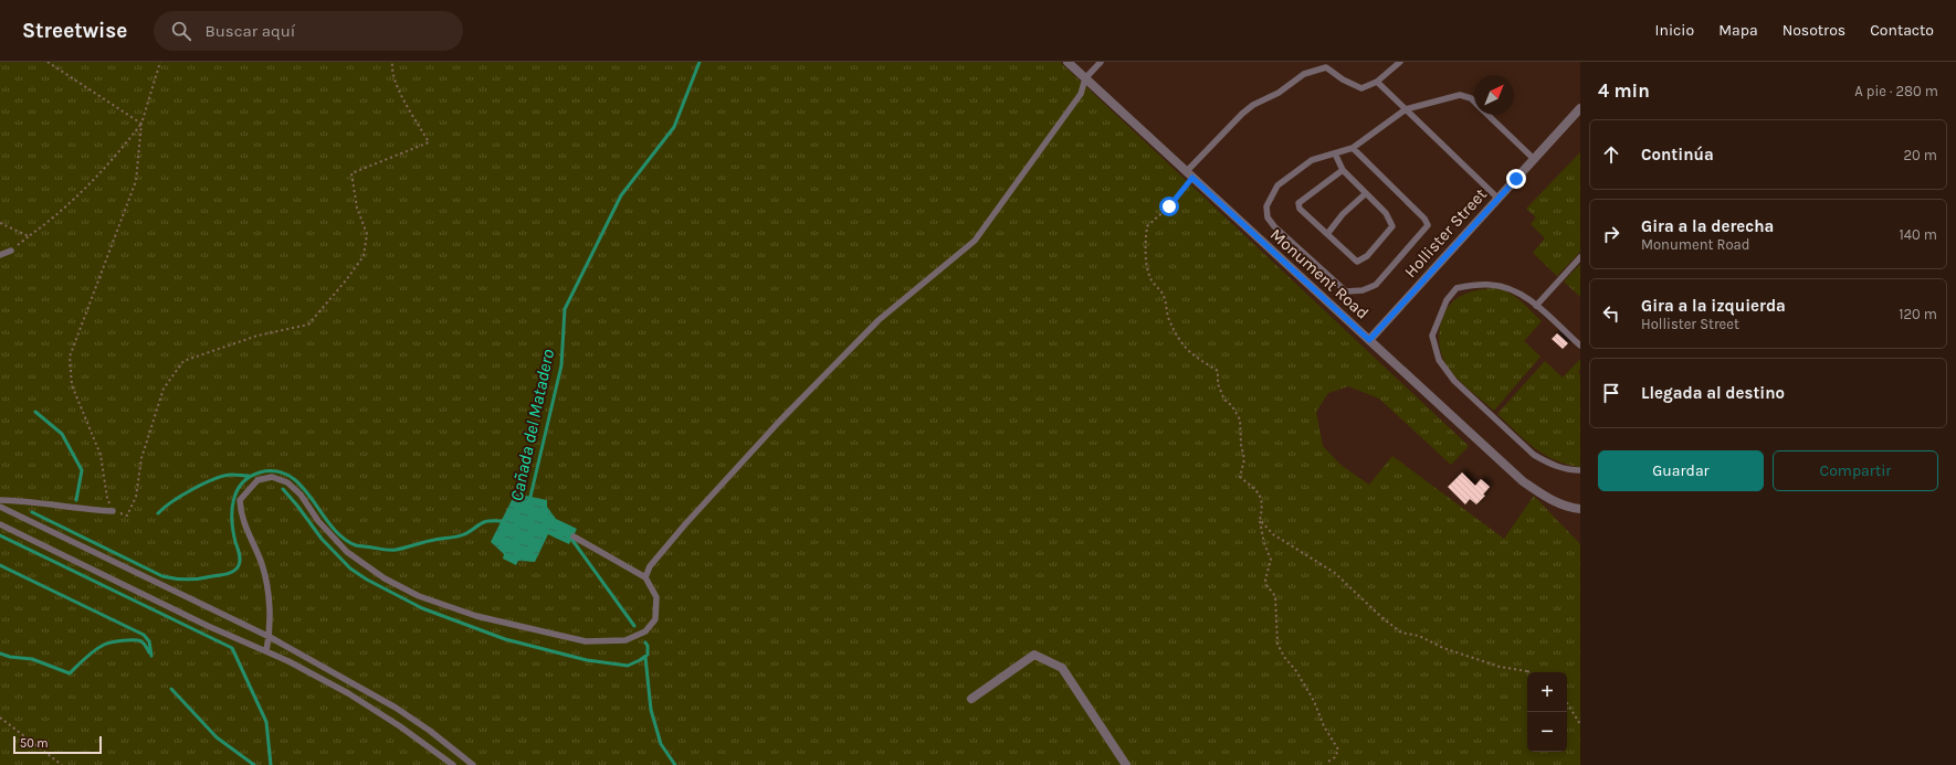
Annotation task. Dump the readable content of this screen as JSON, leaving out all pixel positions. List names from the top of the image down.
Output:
{
  "streets": {
    "street": ["Hollister Street", "Monument Road"]
  },
  "crossings": [
    ["Hollister Street", "Monument Road"]
  ],
  "water": ["Cañada del Matadero"],
  "scale_bar": "50 m",
  "north": "top right",
  "page": {
    "header": "Streetwise",
    "search": "Buscar aquí",
    "nav": [
      "Inicio",
      "Mapa",
      "Nosotros",
      "Contacto"
    ],
    "heading": ["4 min", "A pie · 280 m"],
    "list": [
      ["Continúa", "20 m"],
      ["Gira a la derecha", "Monument Road", "140 m"],
      ["Gira a la izquierda", "Hollister Street", "120 m"],
      "Llegada al destino"
    ],
    "buttons": ["Guardar", "Compartir"],
    "map_buttons": ["+", "−"],
    "scale": "50 m"
  }
}
